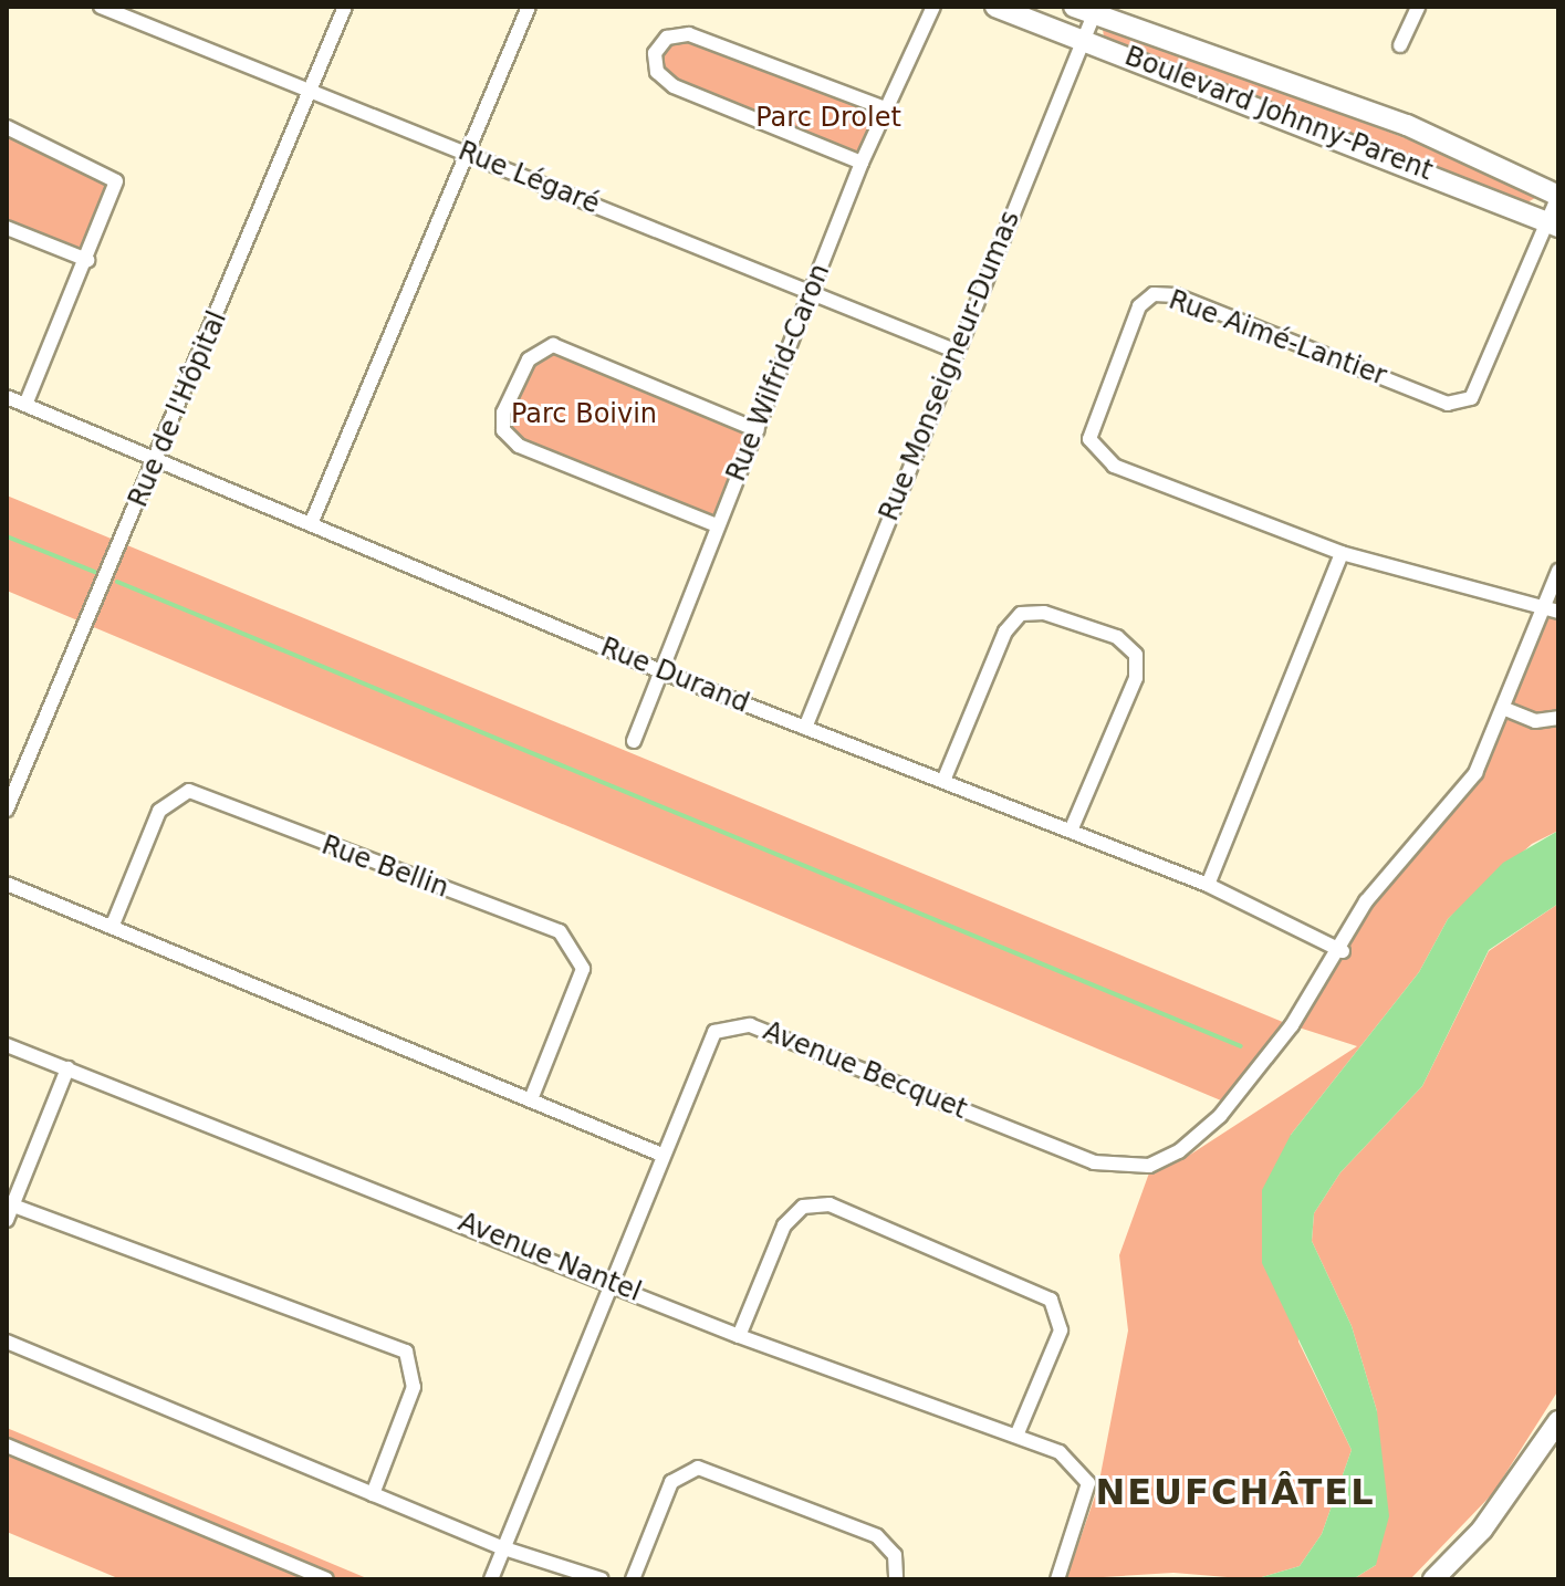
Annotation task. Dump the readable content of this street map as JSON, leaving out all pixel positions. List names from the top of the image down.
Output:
{
  "streets": {
    "street": [
      "Boulevard Johnny-Parent",
      "Rue Légaré",
      "Rue Aimé-Lantier",
      "Rue Monseigneur-Dumas",
      "Rue Wilfrid-Caron",
      "Rue de l'Hôpital",
      "Rue Durand",
      "Rue Bellin",
      "Avenue Becquet",
      "Avenue Nantel"
    ]
  },
  "crossings": [
    ["Boulevard Johnny-Parent", "Rue Aimé-Lantier"],
    ["Boulevard Johnny-Parent", "Rue Monseigneur-Dumas"],
    ["Rue Légaré", "Rue Monseigneur-Dumas"],
    ["Rue Légaré", "Rue Wilfrid-Caron"],
    ["Rue Légaré", "Rue de l'Hôpital"],
    ["Rue Monseigneur-Dumas", "Rue Durand"],
    ["Rue Wilfrid-Caron", "Rue Durand"],
    ["Rue de l'Hôpital", "Rue Durand"],
    ["Rue Durand", "Avenue Becquet"],
    ["Avenue Becquet", "Avenue Nantel"]
  ],
  "districts": ["NEUFCHÂTEL"],
  "parks": ["Parc Drolet", "Parc Boivin"]
}
